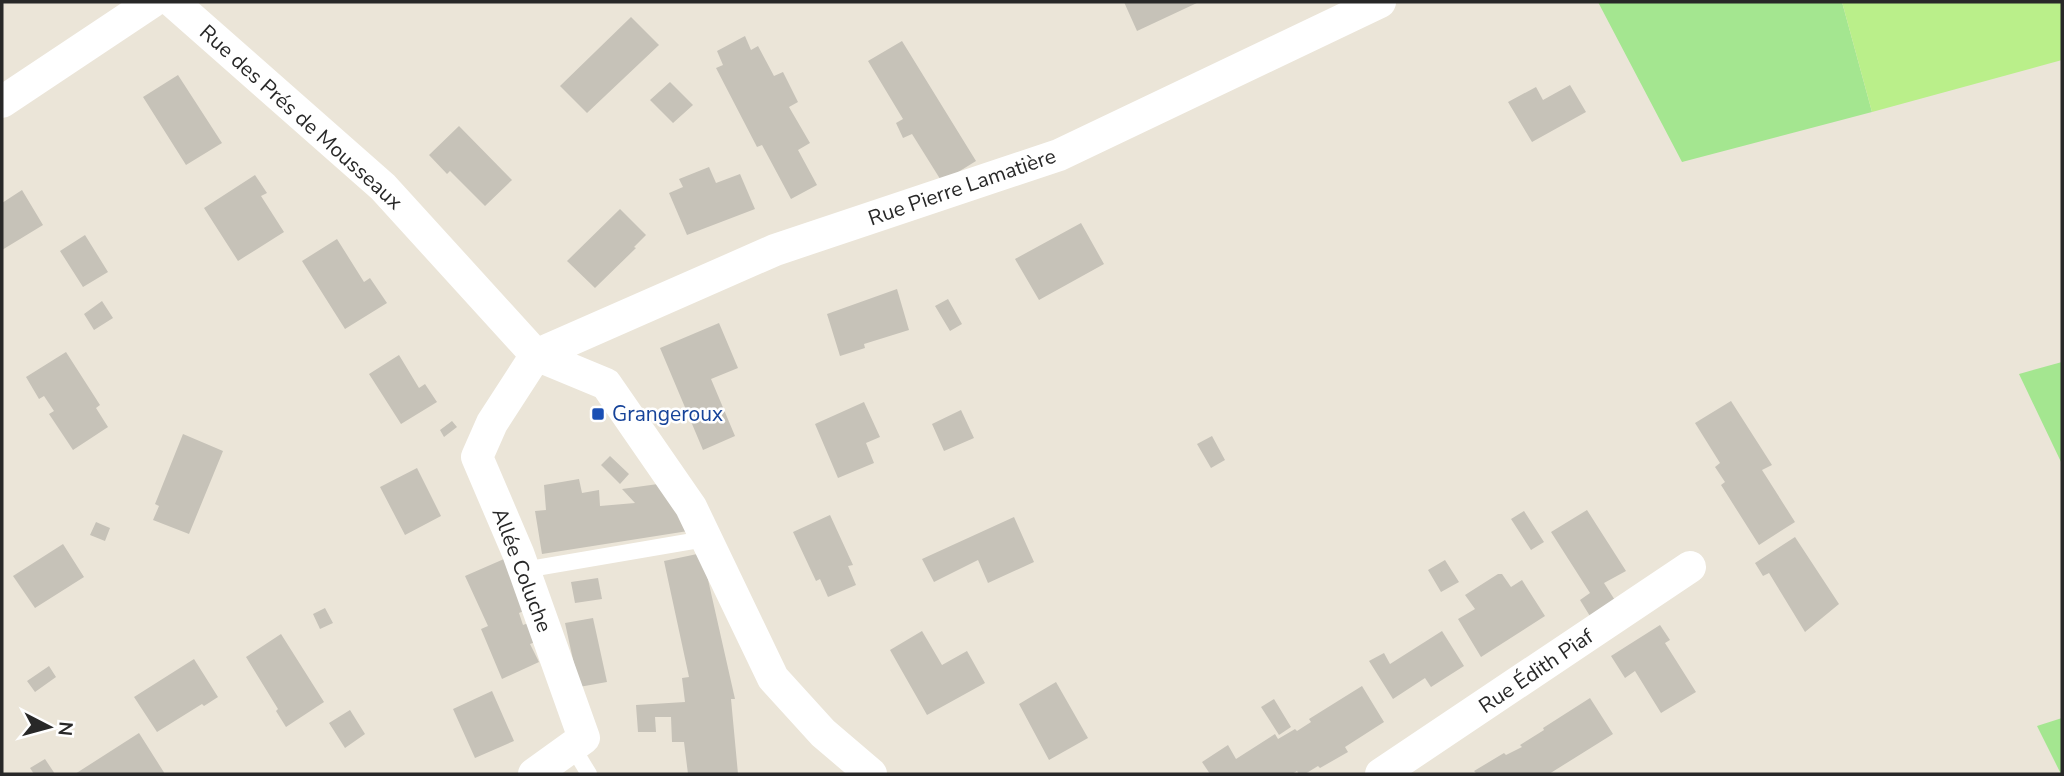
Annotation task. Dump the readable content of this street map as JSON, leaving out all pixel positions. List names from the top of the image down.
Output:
{
  "streets": {
    "street": [
      "Rue des Prés de Mousseaux",
      "Rue Pierre Lamatière",
      "Allée Coluche",
      "Rue Édith Piaf"
    ]
  },
  "crossings": [
    ["Rue des Prés de Mousseaux", "Rue Pierre Lamatière"],
    ["Rue des Prés de Mousseaux", "Allée Coluche"],
    ["Rue Pierre Lamatière", "Allée Coluche"]
  ],
  "places": {
    "transit": ["Grangeroux"]
  },
  "north": "right"
}
